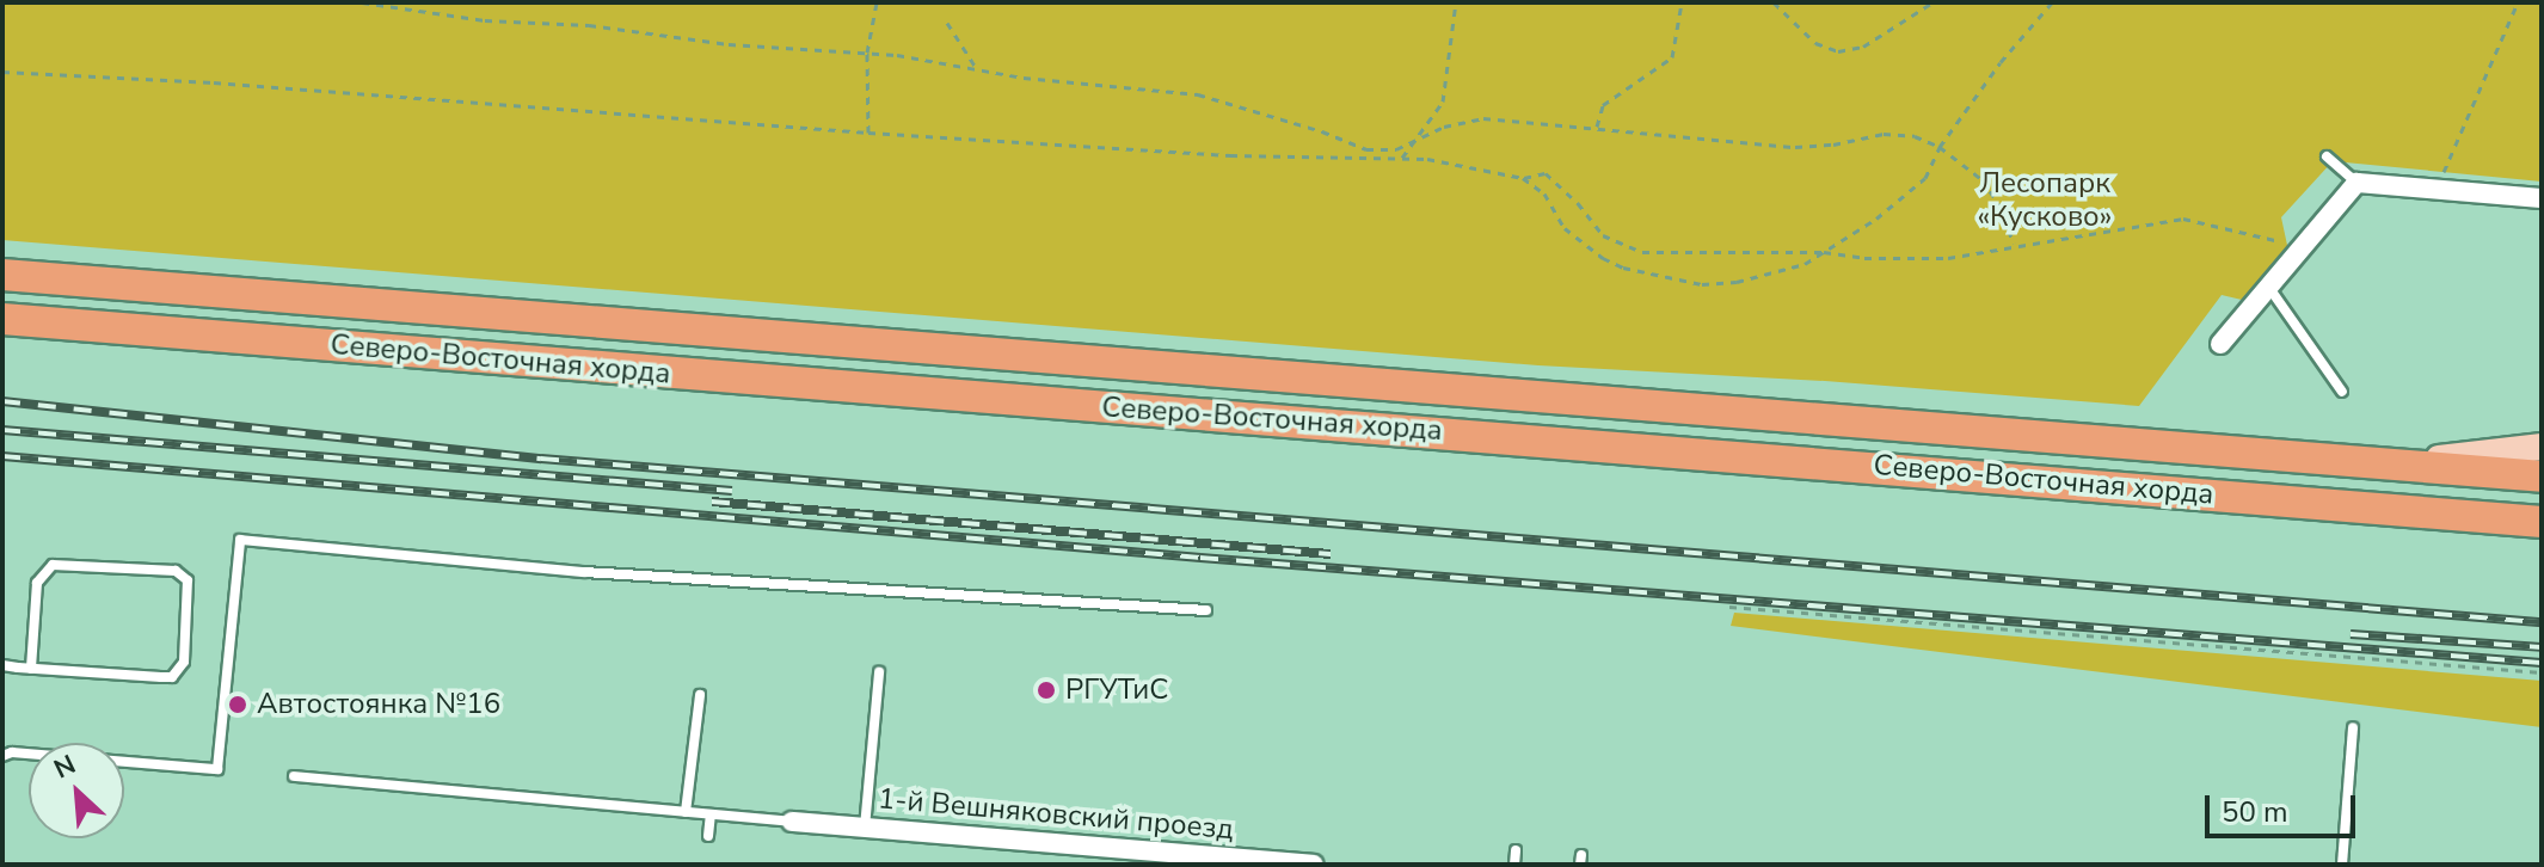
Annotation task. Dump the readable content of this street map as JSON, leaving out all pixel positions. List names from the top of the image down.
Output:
{
  "streets": {
    "main road": ["Северо-Восточная хорда"],
    "street": ["1-й Вешняковский проезд"]
  },
  "parks": ["Лесопарк «Кусково»"],
  "places": ["РГУТиС", "Автостоянка №16"],
  "scale_bar": "50 m",
  "north": "top left"
}
